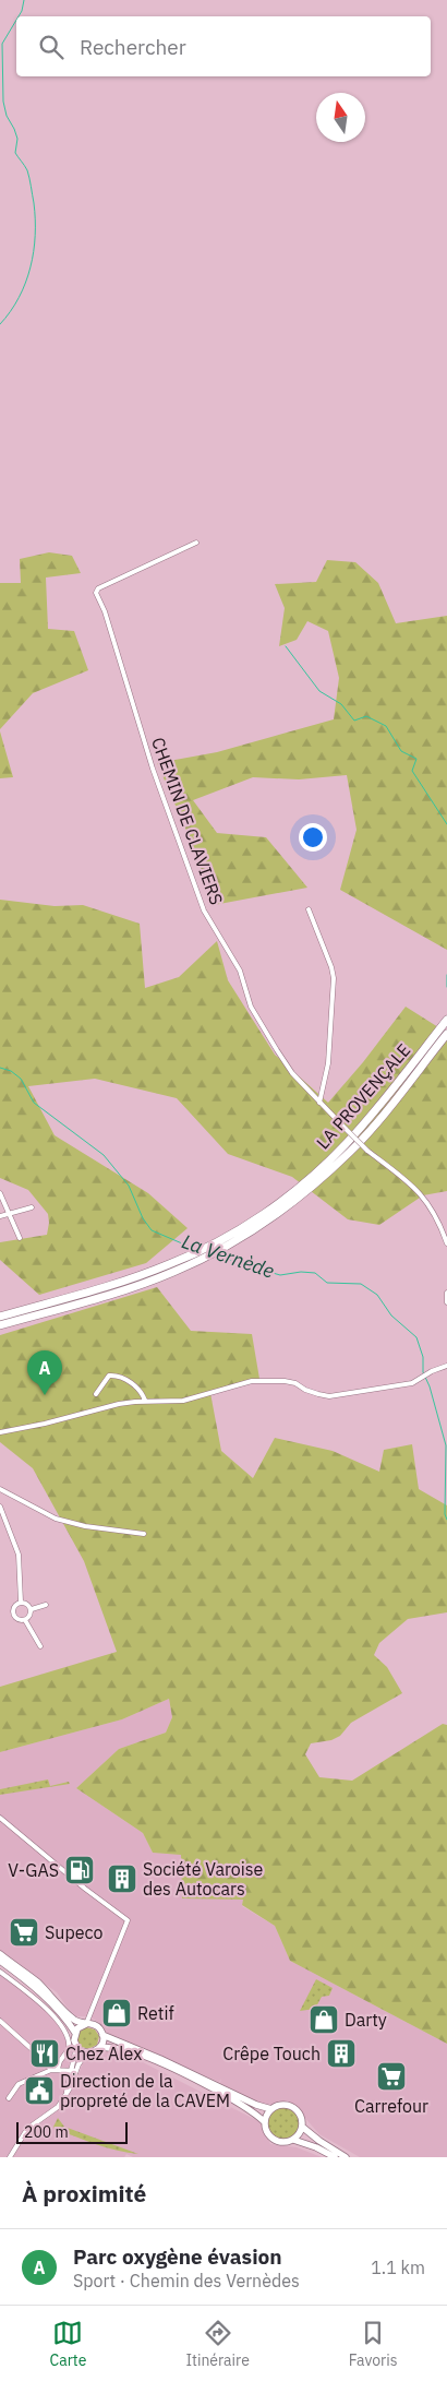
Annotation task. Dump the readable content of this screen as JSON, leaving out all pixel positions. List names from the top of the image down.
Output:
{
  "streets": {
    "highway": ["LA PROVENÇALE"],
    "street": ["CHEMIN DE CLAVIERS"]
  },
  "water": ["La Vernède"],
  "places": {
    "fuel station": ["V-GAS"],
    "building": ["Société Varoise des Autocars", "Crêpe Touch"],
    "supermarket": ["Supeco", "Carrefour"],
    "shop": ["Retif", "Darty"],
    "restaurant": ["Chez Alex"],
    "public building": ["Direction de la propreté de la CAVEM"]
  },
  "scale_bar": "200 m",
  "north": "top",
  "page": {
    "search": "Rechercher",
    "pins": "A",
    "scale": "200 m",
    "heading": "À proximité",
    "list": [
      {
        "mark": "A",
        "name": "Parc oxygène évasion",
        "note": "Sport · Chemin des Vernèdes",
        "value": "1.1 km"
      }
    ],
    "nav": ["Carte", "Itinéraire", "Favoris"]
  }
}
